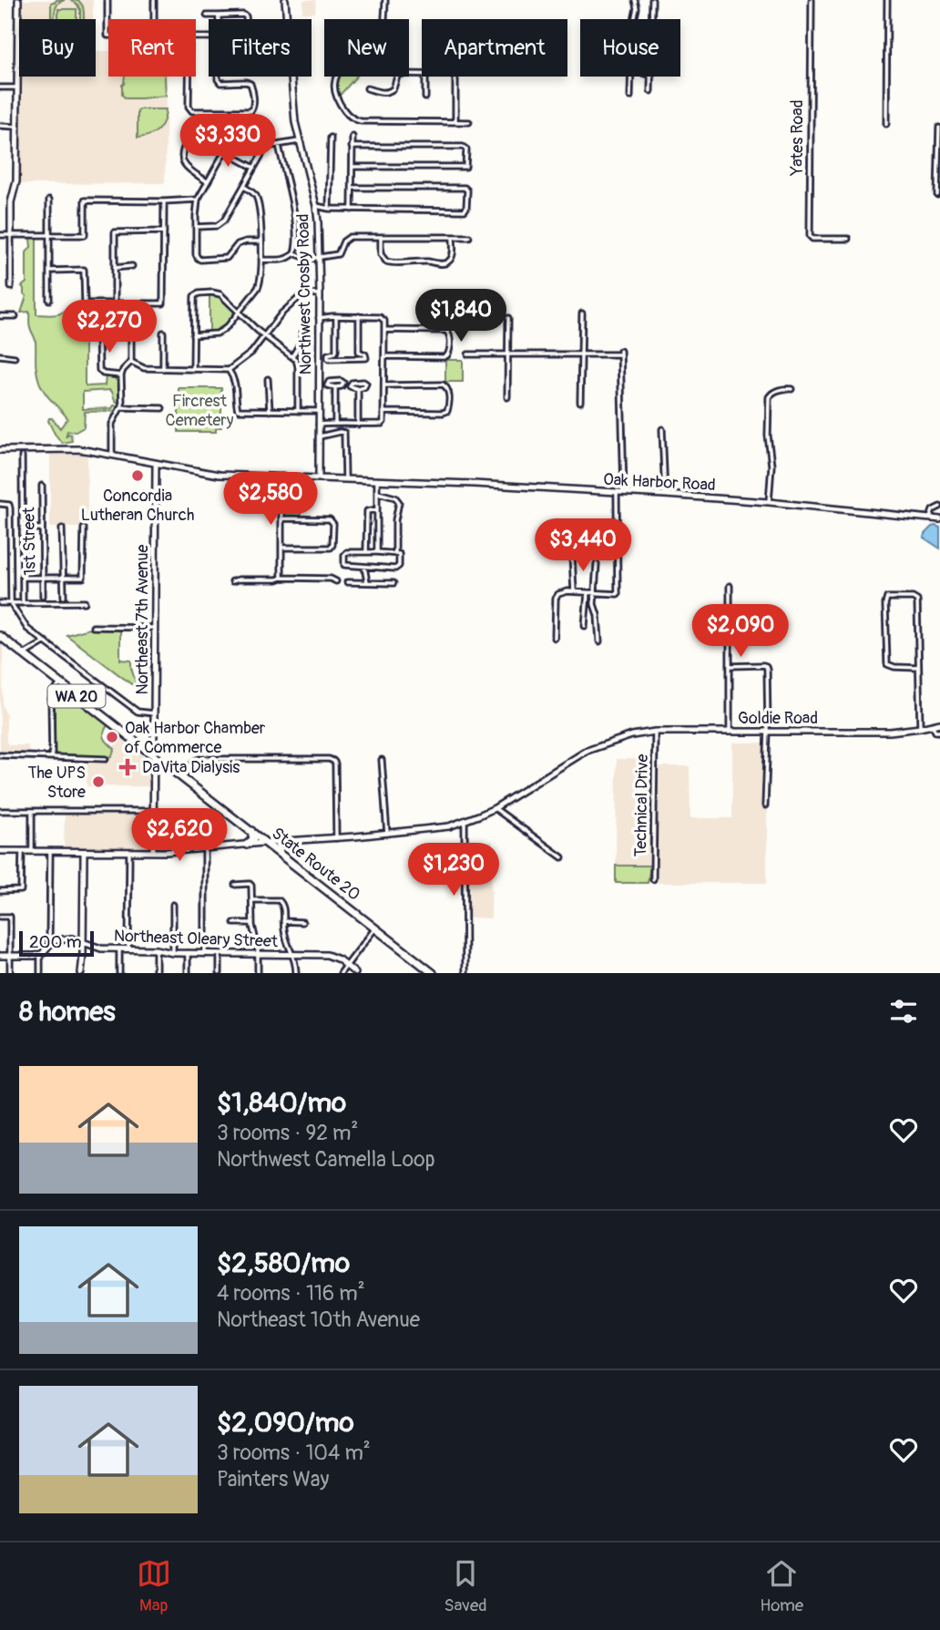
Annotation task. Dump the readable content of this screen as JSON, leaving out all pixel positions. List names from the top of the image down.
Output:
{
  "streets": {
    "main road": ["WA 20", "State Route 20"],
    "street": [
      "Yates Road",
      "Northwest Crosby Road",
      "Oak Harbor Road",
      "1st Street",
      "Northeast 7th Avenue",
      "Goldie Road",
      "Technical Drive",
      "Northeast Oleary Street"
    ]
  },
  "crossings": [
    ["Northwest Crosby Road", "Oak Harbor Road"],
    ["Oak Harbor Road", "Northeast 7th Avenue"],
    ["Northeast 7th Avenue", "Goldie Road"],
    ["Northeast 7th Avenue", "State Route 20"],
    ["Goldie Road", "Technical Drive"],
    ["Goldie Road", "State Route 20"]
  ],
  "parks": ["Fircrest Cemetery"],
  "places": {
    "other": ["Concordia Lutheran Church", "Oak Harbor Chamber of Commerce", "The UPS Store"],
    "health": ["DaVita Dialysis"]
  },
  "scale_bar": "200 m",
  "page": {
    "chip": [
      "Buy",
      "Rent",
      "Filters",
      "New",
      "Apartment",
      "House"
    ],
    "price": [
      "$3,330",
      "$1,840",
      "$2,270",
      "$2,580",
      "$3,440",
      "$2,090",
      "$2,620",
      "$1,230"
    ],
    "scale": "200 m",
    "heading": "8 homes",
    "list": [
      {
        "name": "$1,840/mo",
        "note": "3 rooms · 92 m² · Northwest Camella Loop"
      },
      {
        "name": "$2,580/mo",
        "note": "4 rooms · 116 m² · Northeast 10th Avenue"
      },
      {
        "name": "$2,090/mo",
        "note": "3 rooms · 104 m² · Painters Way"
      }
    ],
    "tabs": ["Map", "Saved", "Home"]
  }
}
